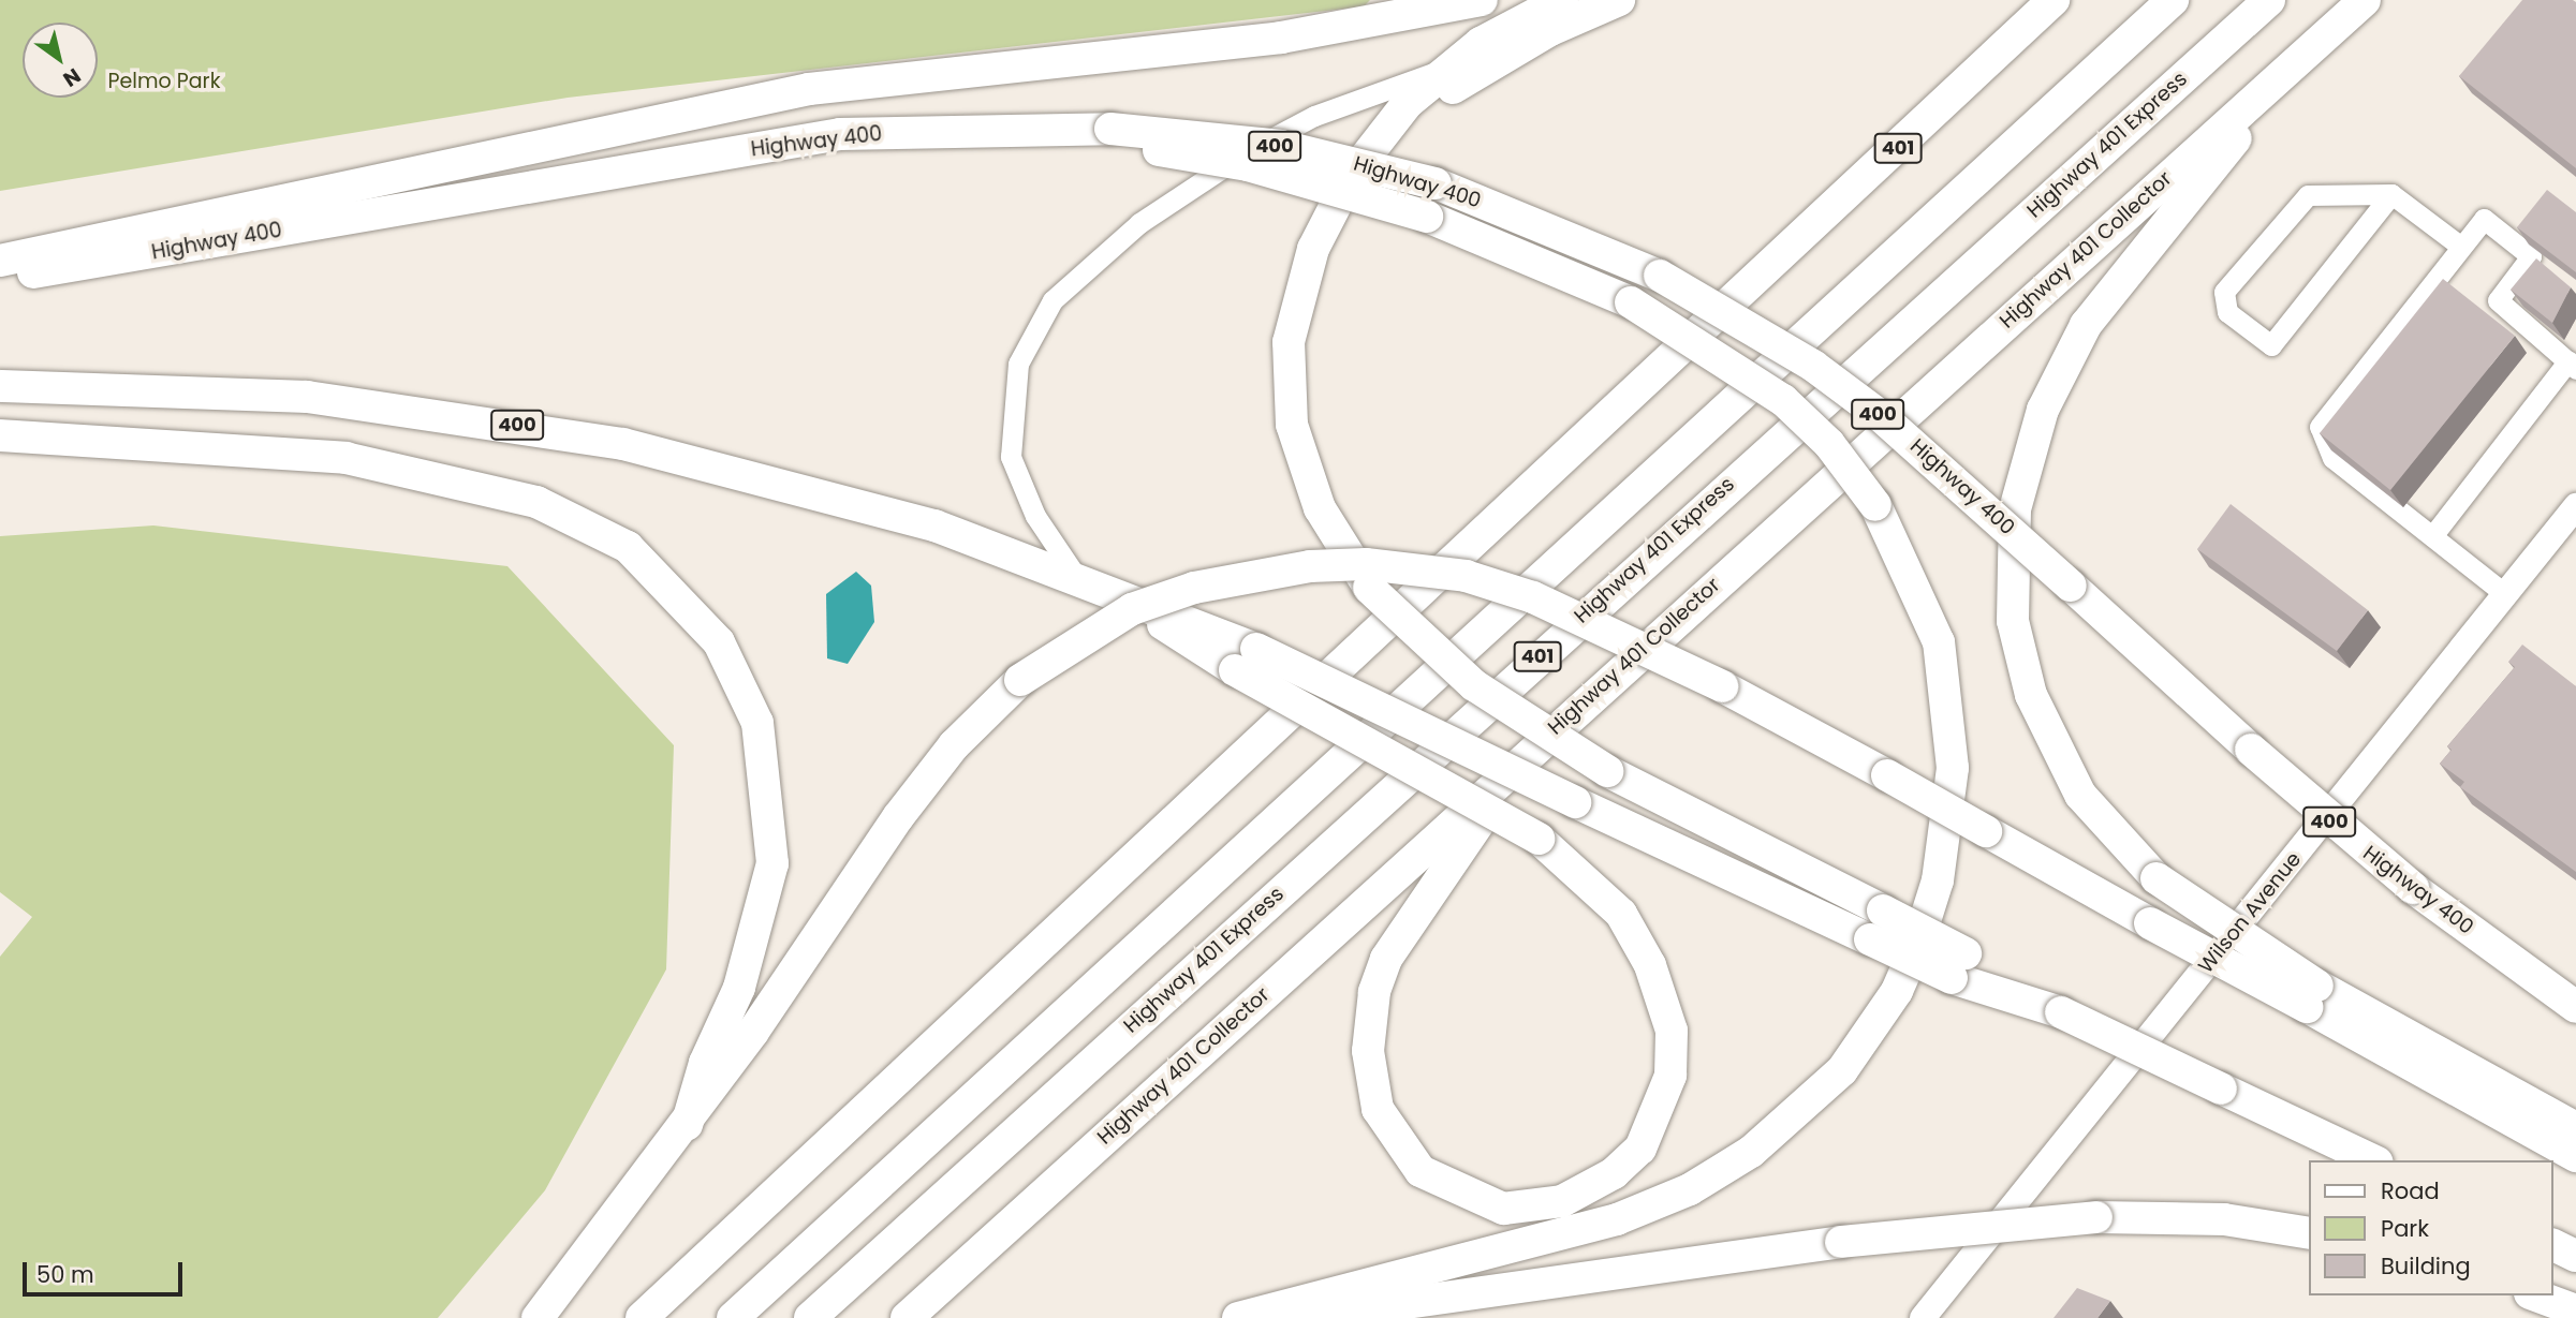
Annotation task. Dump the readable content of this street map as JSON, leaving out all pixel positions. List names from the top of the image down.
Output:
{
  "streets": {
    "highway": [
      "Highway 400",
      "Highway 401 Express",
      "400",
      "401",
      "Highway 401 Collector"
    ],
    "main road": ["Wilson Avenue"]
  },
  "parks": ["Pelmo Park"],
  "legend": ["Road", "Park", "Building"],
  "scale_bar": "50 m",
  "north": "bottom right"
}
